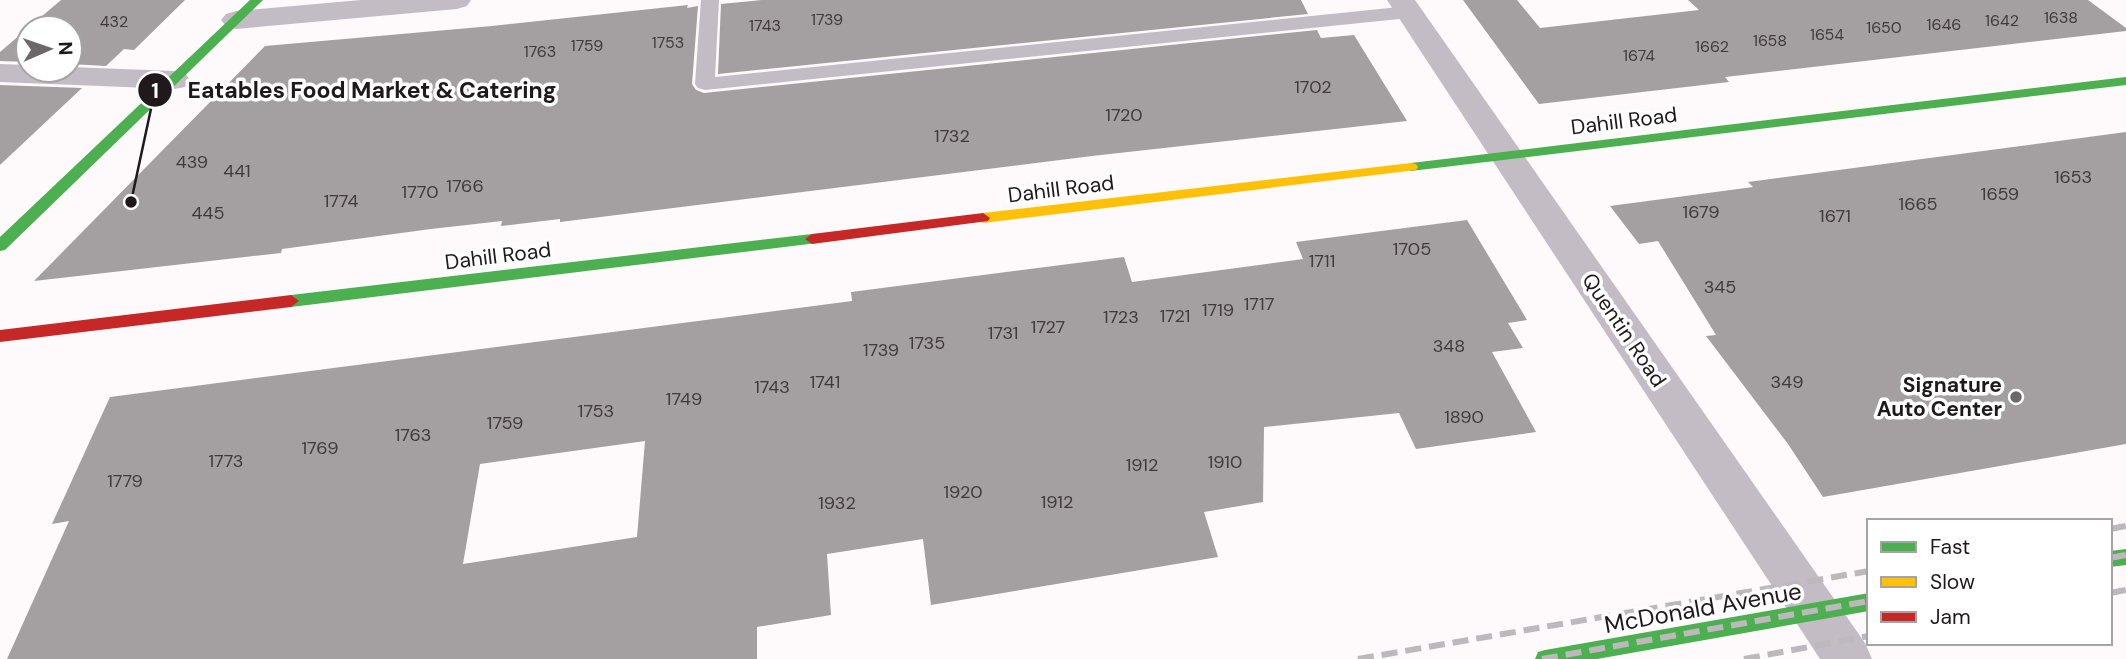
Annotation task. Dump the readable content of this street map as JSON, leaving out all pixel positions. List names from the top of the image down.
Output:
{
  "streets": {
    "street": ["Dahill Road", "Quentin Road", "McDonald Avenue"]
  },
  "crossings": [
    ["Dahill Road", "Quentin Road"],
    ["Quentin Road", "McDonald Avenue"]
  ],
  "places": ["Eatables Food Market & Catering", "Signature Auto Center"],
  "house_numbers": [
    "1638",
    "1739",
    "1642",
    "432",
    "1646",
    "1743",
    "1650",
    "1654",
    "1658",
    "1753",
    "1759",
    "1662",
    "1763",
    "1674",
    "1702",
    "1720",
    "1732",
    "439",
    "441",
    "1653",
    "1766",
    "1770",
    "1659",
    "1774",
    "1665",
    "1679",
    "445",
    "1671",
    "1705",
    "1711",
    "345",
    "1717",
    "1719",
    "1721",
    "1723",
    "1727",
    "1731",
    "1735",
    "348",
    "1739",
    "1741",
    "349",
    "1743",
    "1749",
    "1753",
    "1890",
    "1759",
    "1763",
    "1769",
    "1773",
    "1910",
    "1912",
    "1779",
    "1920",
    "1912",
    "1932"
  ],
  "legend": ["Fast", "Slow", "Jam"],
  "north": "right"
}
